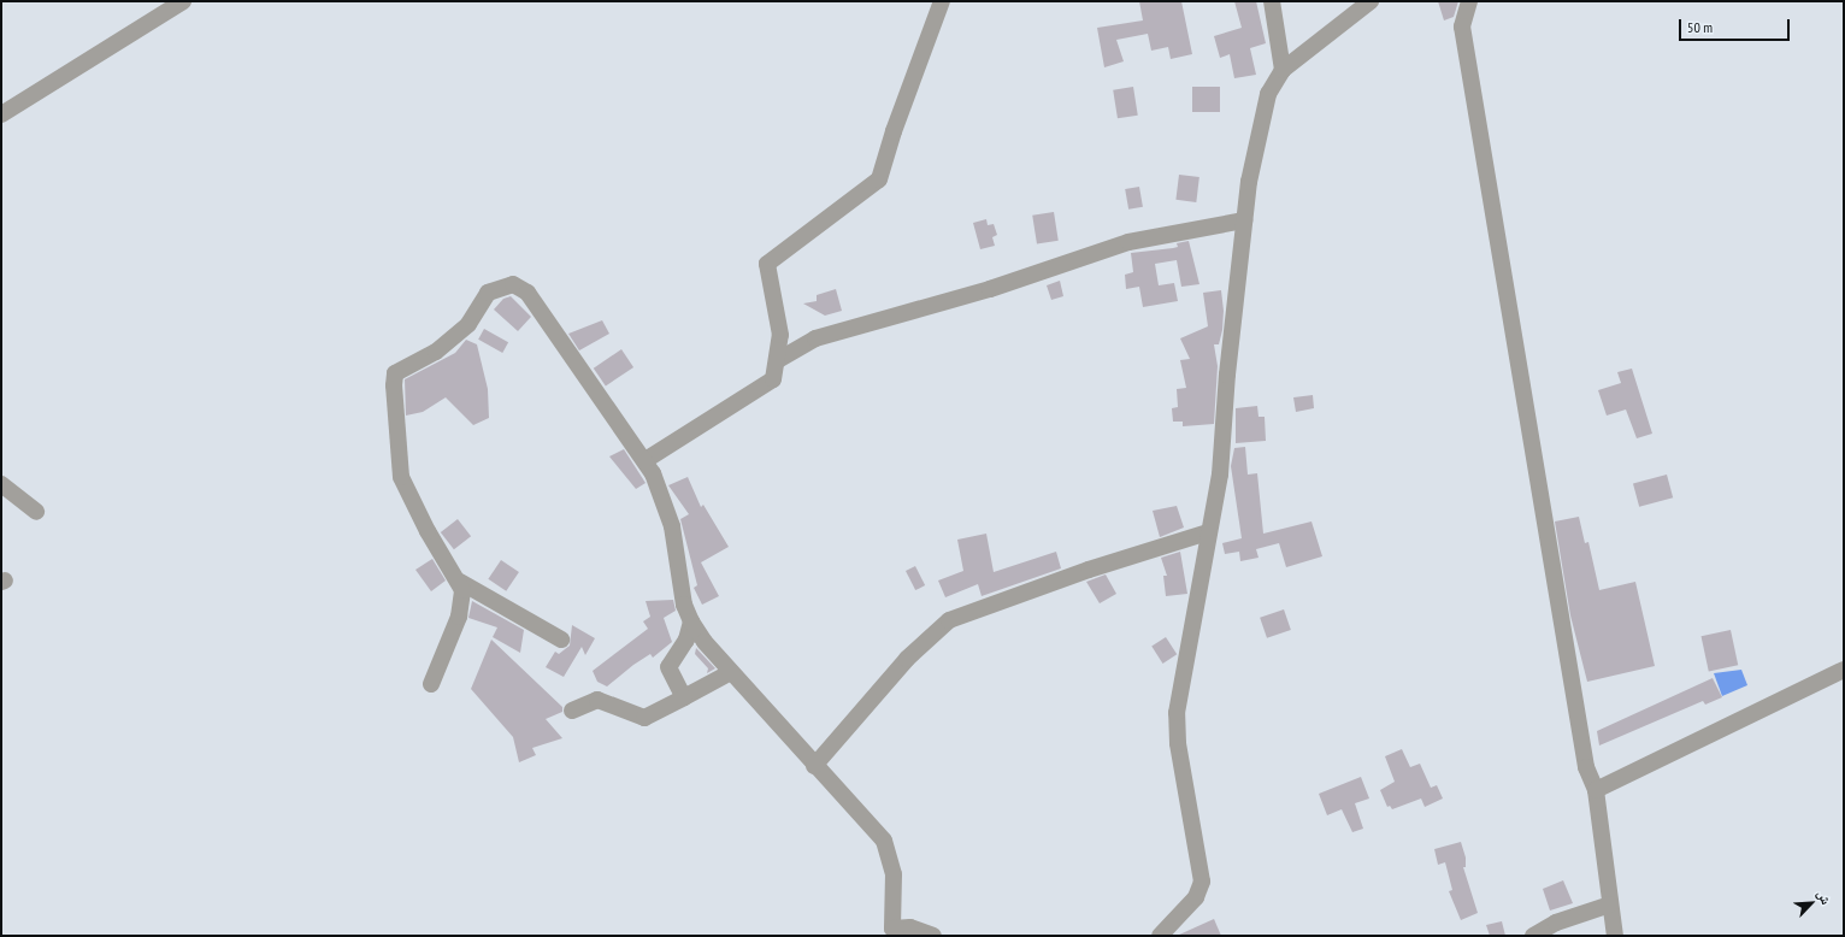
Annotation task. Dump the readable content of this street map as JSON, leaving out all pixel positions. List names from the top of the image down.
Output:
{
  "scale_bar": "50 m",
  "north": "top right"
}
